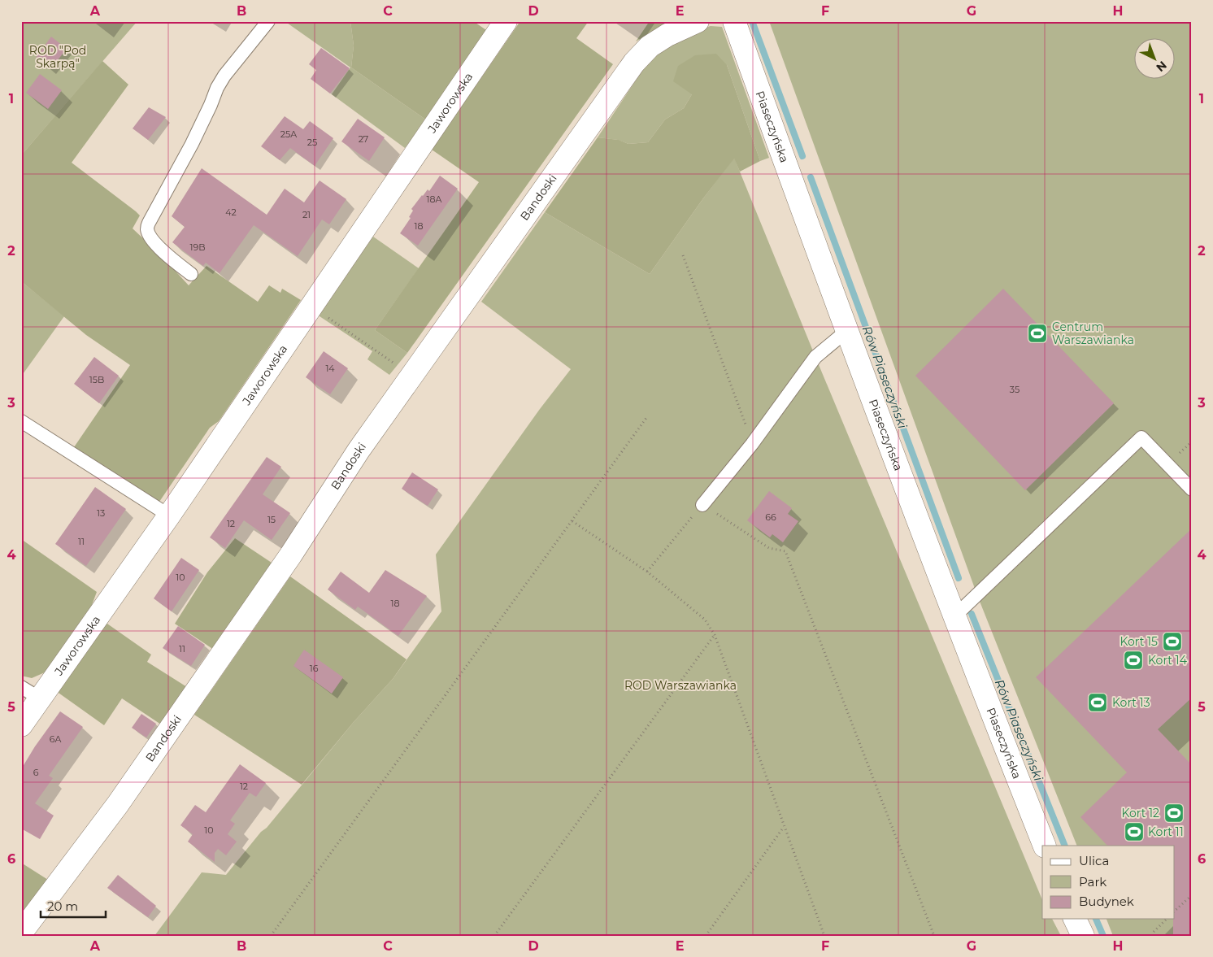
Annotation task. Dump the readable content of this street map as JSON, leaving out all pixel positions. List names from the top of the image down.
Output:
{
  "streets": {
    "street": ["Jaworowska", "Piaseczyńska", "Bandoski"]
  },
  "water": ["Rów Piaseczyński"],
  "parks": ["ROD \"Pod Skarpą\"", "ROD Warszawianka"],
  "places": {
    "sports": [
      "Centrum Warszawianka",
      "Kort 15",
      "Kort 14",
      "Kort 13",
      "Kort 12",
      "Kort 11"
    ]
  },
  "house_numbers": [
    "25A",
    "27",
    "25",
    "18A",
    "42",
    "21",
    "18",
    "19B",
    "14",
    "15B",
    "35",
    "13",
    "66",
    "15",
    "12",
    "11",
    "10",
    "18",
    "11",
    "16",
    "6A",
    "6",
    "12",
    "10"
  ],
  "legend": ["Ulica", "Park", "Budynek"],
  "scale_bar": "20 m",
  "north": "bottom right",
  "grid": {
    "columns": [
      "A",
      "B",
      "C",
      "D",
      "E",
      "F",
      "G",
      "H"
    ],
    "rows": [
      "1",
      "2",
      "3",
      "4",
      "5",
      "6"
    ]
  }
}
